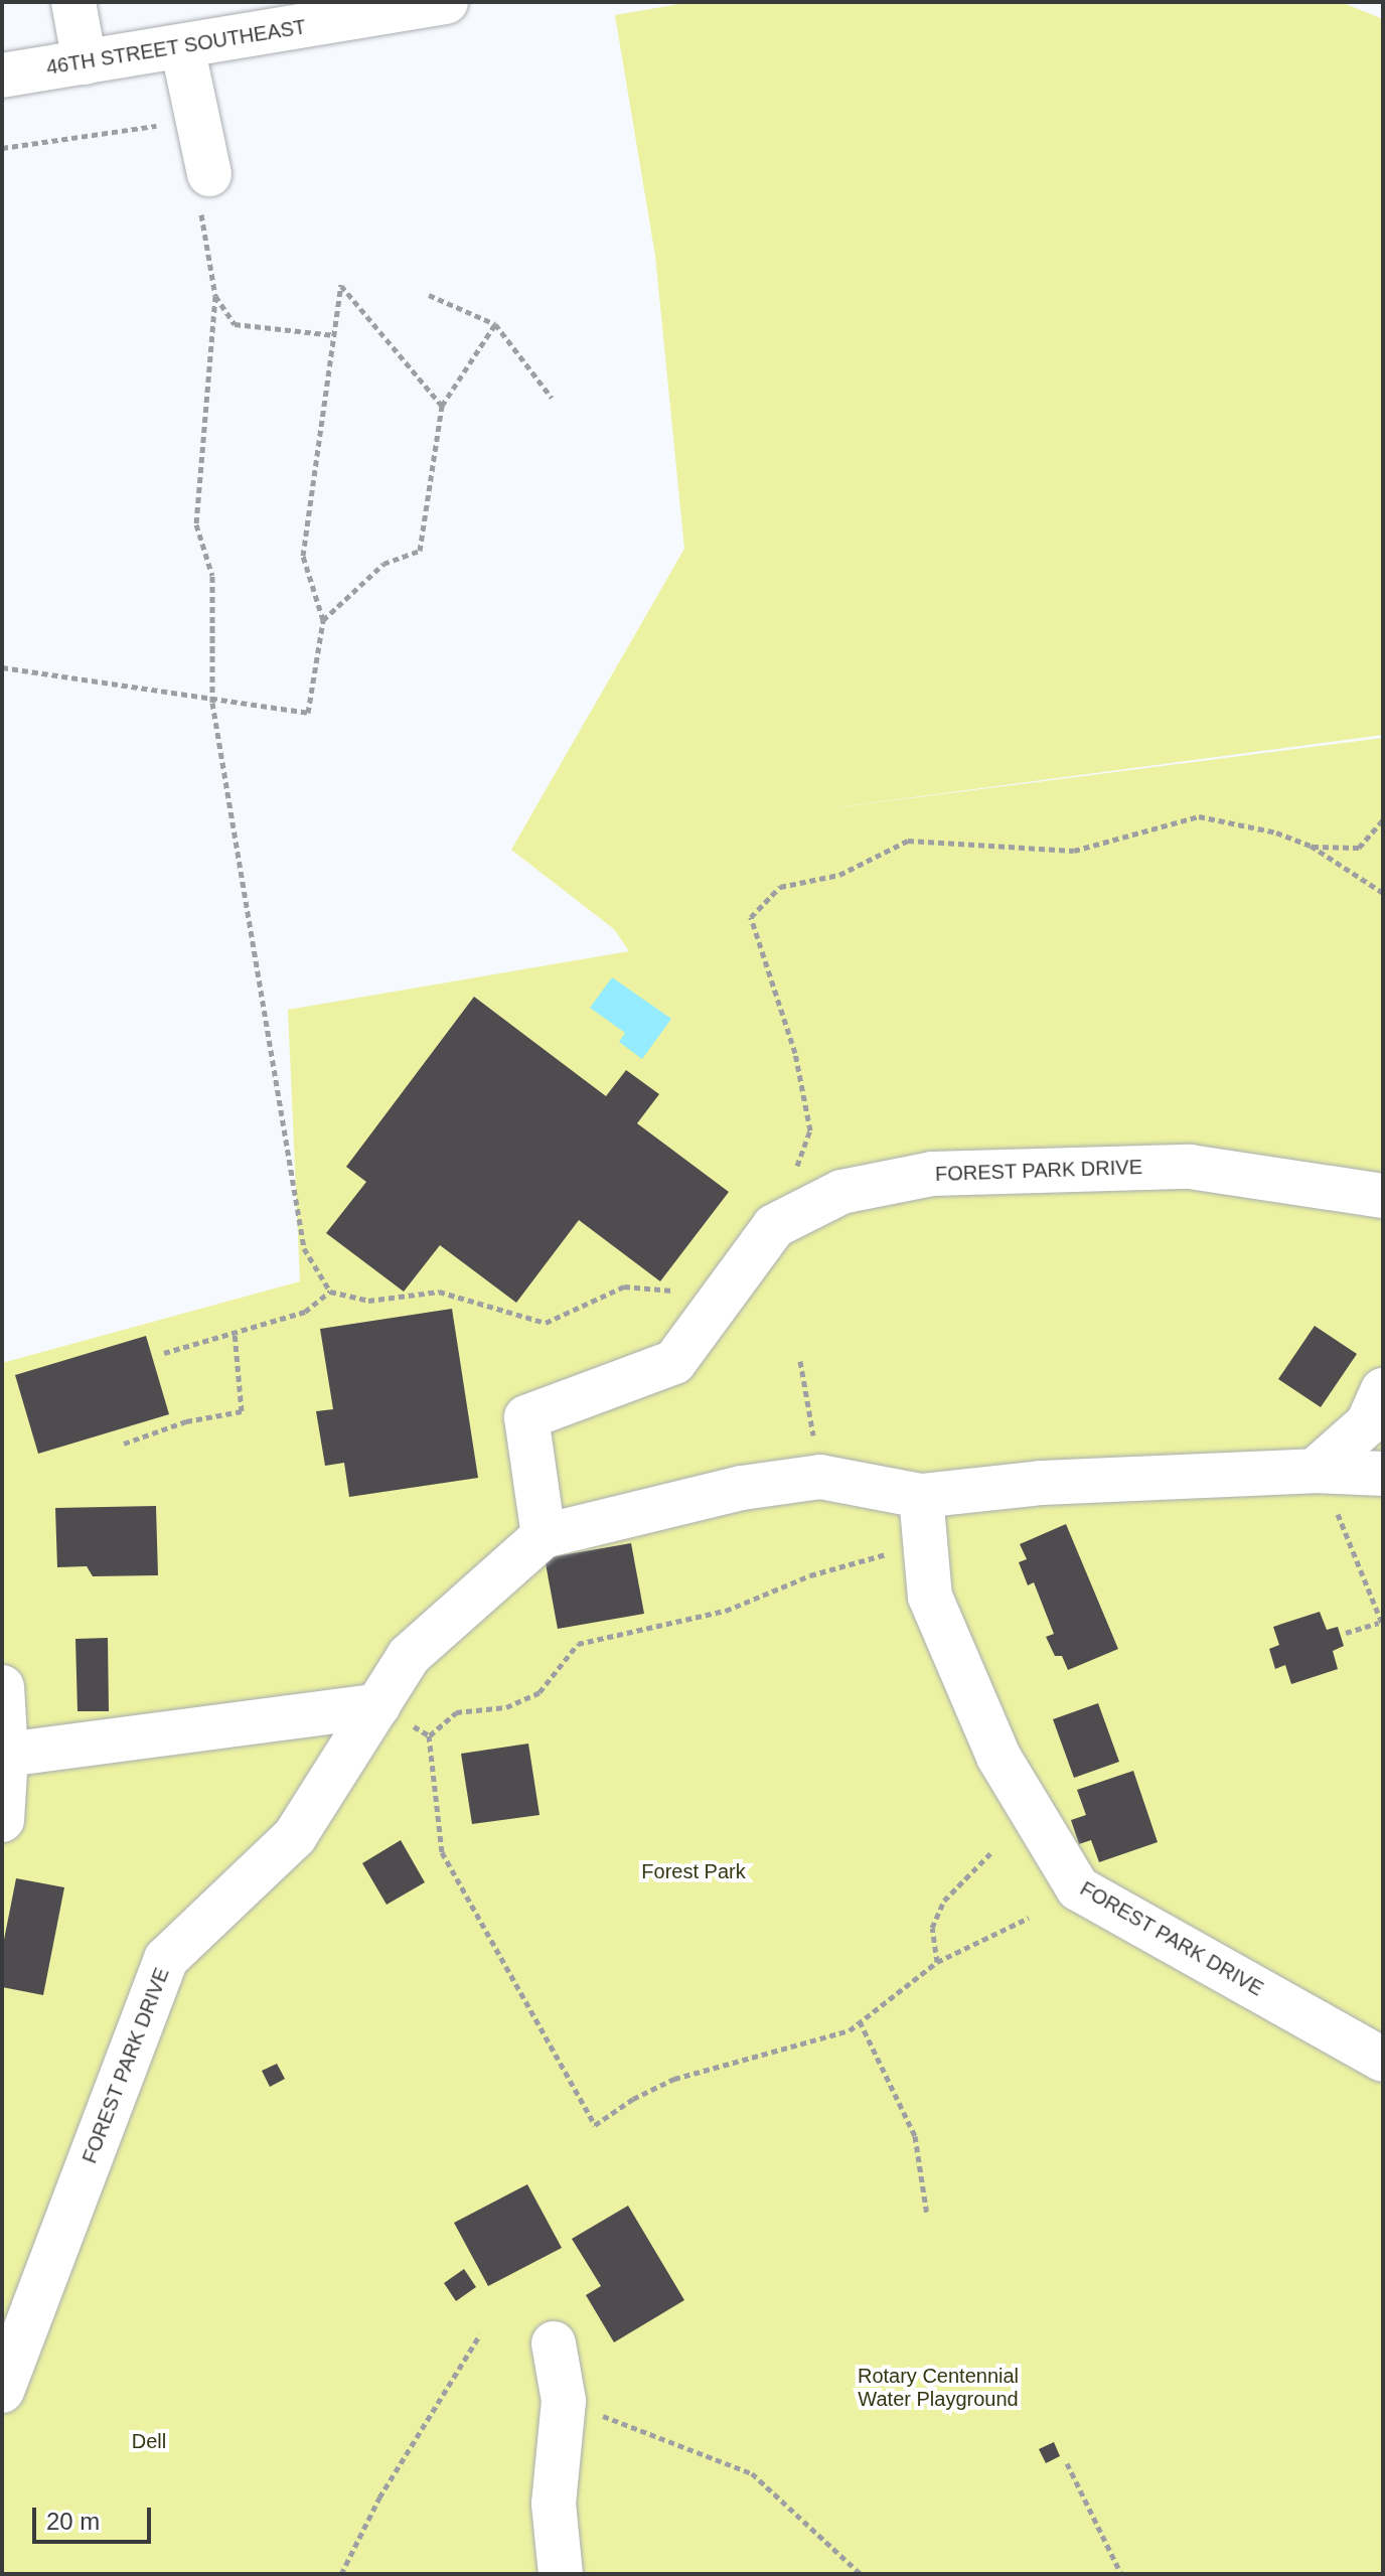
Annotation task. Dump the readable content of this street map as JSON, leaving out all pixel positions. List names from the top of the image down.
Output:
{
  "streets": {
    "street": ["46TH STREET SOUTHEAST", "FOREST PARK DRIVE"]
  },
  "parks": ["Forest Park", "Rotary Centennial Water Playground", "Dell"],
  "scale_bar": "20 m"
}
